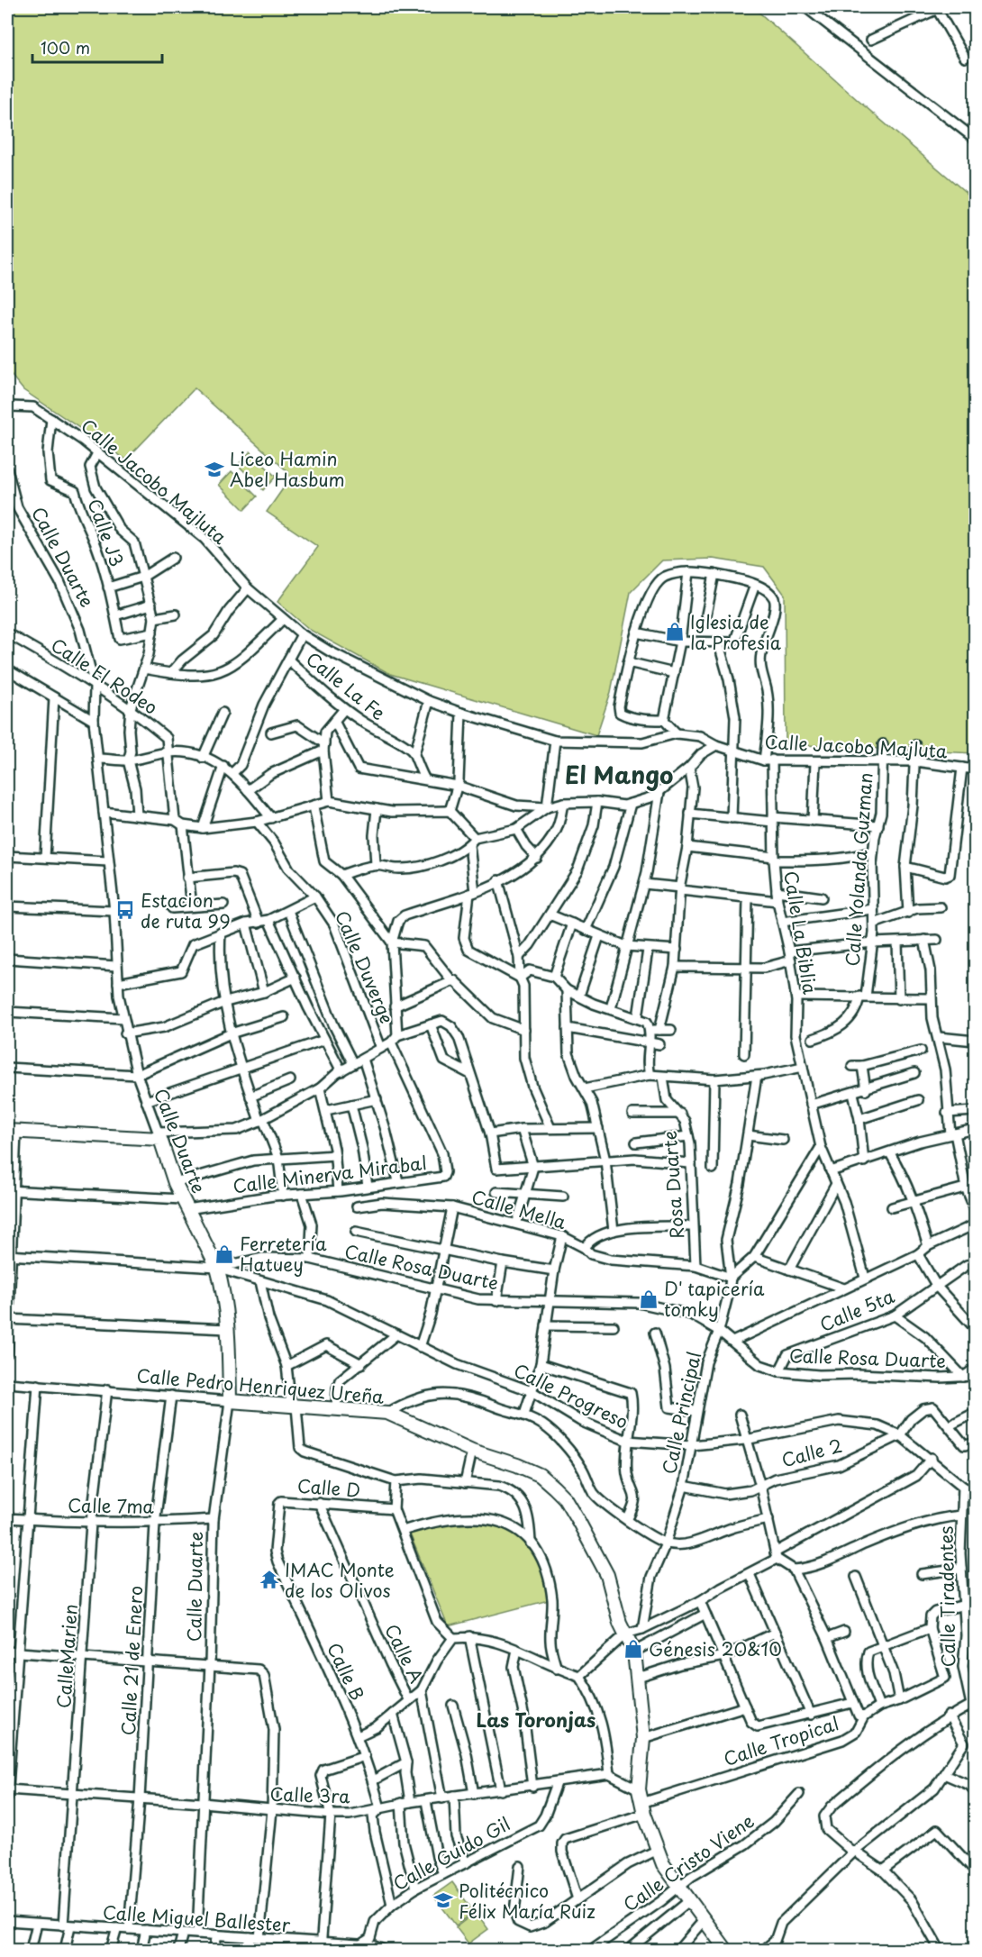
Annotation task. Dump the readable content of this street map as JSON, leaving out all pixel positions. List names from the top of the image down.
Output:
{
  "streets": {
    "street": [
      "Calle Jacobo Majluta",
      "Calle J3",
      "Calle Duarte",
      "Calle El Rodeo",
      "Calle La Fe",
      "Calle Yolanda Guzman",
      "Calle La Biblia",
      "Calle Duverge",
      "Calle Minerva Mirabal",
      "Rosa Duarte",
      "Calle Mella",
      "Calle Rosa Duarte",
      "Calle 5ta",
      "Calle Pedro Henriquez Ureña",
      "Calle Progreso",
      "Calle Principal",
      "Calle 2",
      "Calle D",
      "Calle 7ma",
      "Calle Tiradentes",
      "Calle A",
      "CalleMarien",
      "Calle 21 de Enero",
      "Calle B",
      "Calle Tropical",
      "Calle 3ra",
      "Calle Guido Gil",
      "Calle Cristo Viene",
      "Calle Miguel Ballester"
    ]
  },
  "crossings": [
    ["Calle Jacobo Majluta", "Calle J3"],
    ["Calle Jacobo Majluta", "Calle Yolanda Guzman"],
    ["Calle Jacobo Majluta", "Calle La Biblia"],
    ["Calle Duarte", "Calle El Rodeo"],
    ["Calle Duarte", "Calle Minerva Mirabal"],
    ["Calle Duarte", "Calle Rosa Duarte"],
    ["Calle Duarte", "Calle Pedro Henriquez Ureña"],
    ["Calle Duarte", "Calle Progreso"],
    ["Calle Duarte", "Calle 7ma"],
    ["Calle Duarte", "Calle 3ra"],
    ["Calle Duarte", "Calle Miguel Ballester"],
    ["Rosa Duarte", "Calle Mella"],
    ["Calle Mella", "Calle Principal"],
    ["Calle Rosa Duarte", "Calle 5ta"],
    ["Calle Rosa Duarte", "Calle Progreso"],
    ["Calle Rosa Duarte", "Calle Principal"],
    ["Calle Pedro Henriquez Ureña", "CalleMarien"],
    ["Calle Pedro Henriquez Ureña", "Calle 21 de Enero"],
    ["Calle Progreso", "Calle Principal"],
    ["Calle Progreso", "Calle 2"],
    ["Calle Progreso", "Calle Tiradentes"],
    ["Calle Principal", "Calle 2"],
    ["Calle D", "Calle A"],
    ["Calle D", "Calle B"],
    ["Calle 7ma", "CalleMarien"],
    ["Calle 7ma", "Calle 21 de Enero"],
    ["CalleMarien", "Calle 3ra"],
    ["CalleMarien", "Calle Miguel Ballester"],
    ["Calle 21 de Enero", "Calle 3ra"],
    ["Calle 21 de Enero", "Calle Miguel Ballester"],
    ["Calle B", "Calle 3ra"],
    ["Calle 3ra", "Calle Guido Gil"],
    ["Calle Guido Gil", "Calle Miguel Ballester"]
  ],
  "districts": ["El Mango", "Las Toronjas"],
  "places": {
    "school or university": ["Liceo Hamin Abel Hasbum", "Politécnico Félix María Ruiz"],
    "shop": [
      "Iglesia de la Profesia",
      "Ferretería Hatuey",
      "D' tapicería tomky",
      "Génesis 20&10"
    ],
    "bus stop": ["Estacion de ruta 99"],
    "temple": ["IMAC Monte de los Olivos"]
  },
  "scale_bar": "100 m"
}
